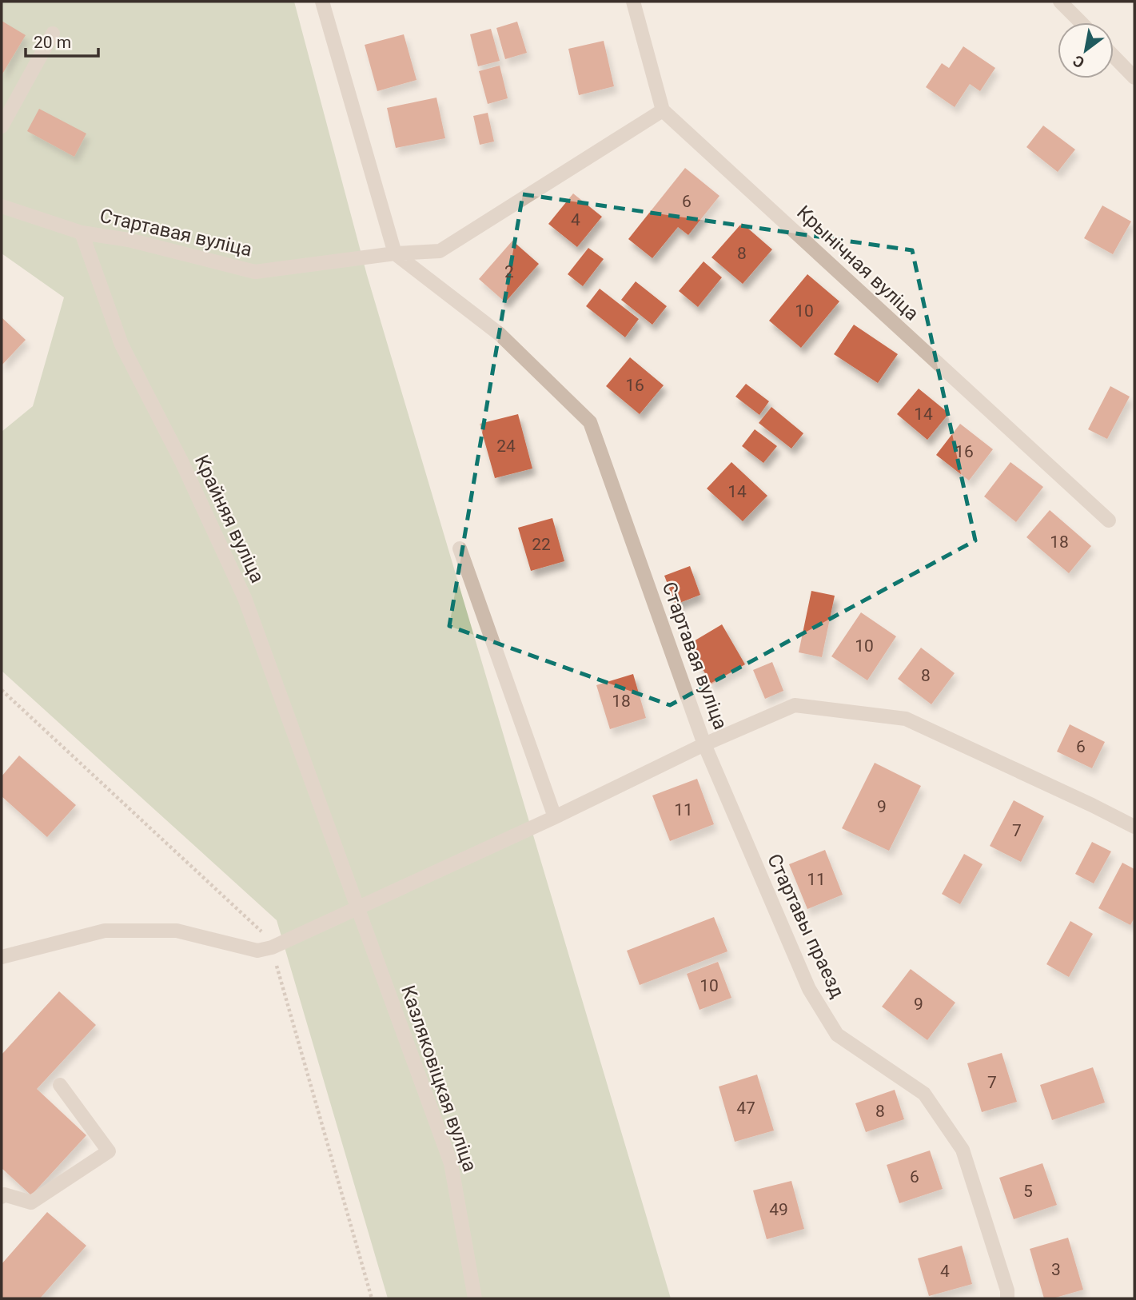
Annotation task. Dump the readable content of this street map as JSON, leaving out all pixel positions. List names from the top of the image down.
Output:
{
  "streets": {
    "street": [
      "Стартавая вуліца",
      "Крынічная вуліца",
      "Крайняя вуліца",
      "Стартавы праезд",
      "Казляковіцкая вуліца"
    ]
  },
  "crossings": [
    ["Стартавая вуліца", "Крынічная вуліца"],
    ["Стартавая вуліца", "Крайняя вуліца"],
    ["Стартавая вуліца", "Стартавы праезд"],
    ["Крайняя вуліца", "Казляковіцкая вуліца"]
  ],
  "house_numbers": [
    "6",
    "4",
    "8",
    "2",
    "10",
    "16",
    "14",
    "24",
    "16",
    "14",
    "18",
    "22",
    "10",
    "8",
    "18",
    "6",
    "9",
    "11",
    "7",
    "11",
    "10",
    "9",
    "7",
    "47",
    "8",
    "6",
    "5",
    "49",
    "3",
    "4"
  ],
  "scale_bar": "20 m",
  "north": "bottom left"
}
